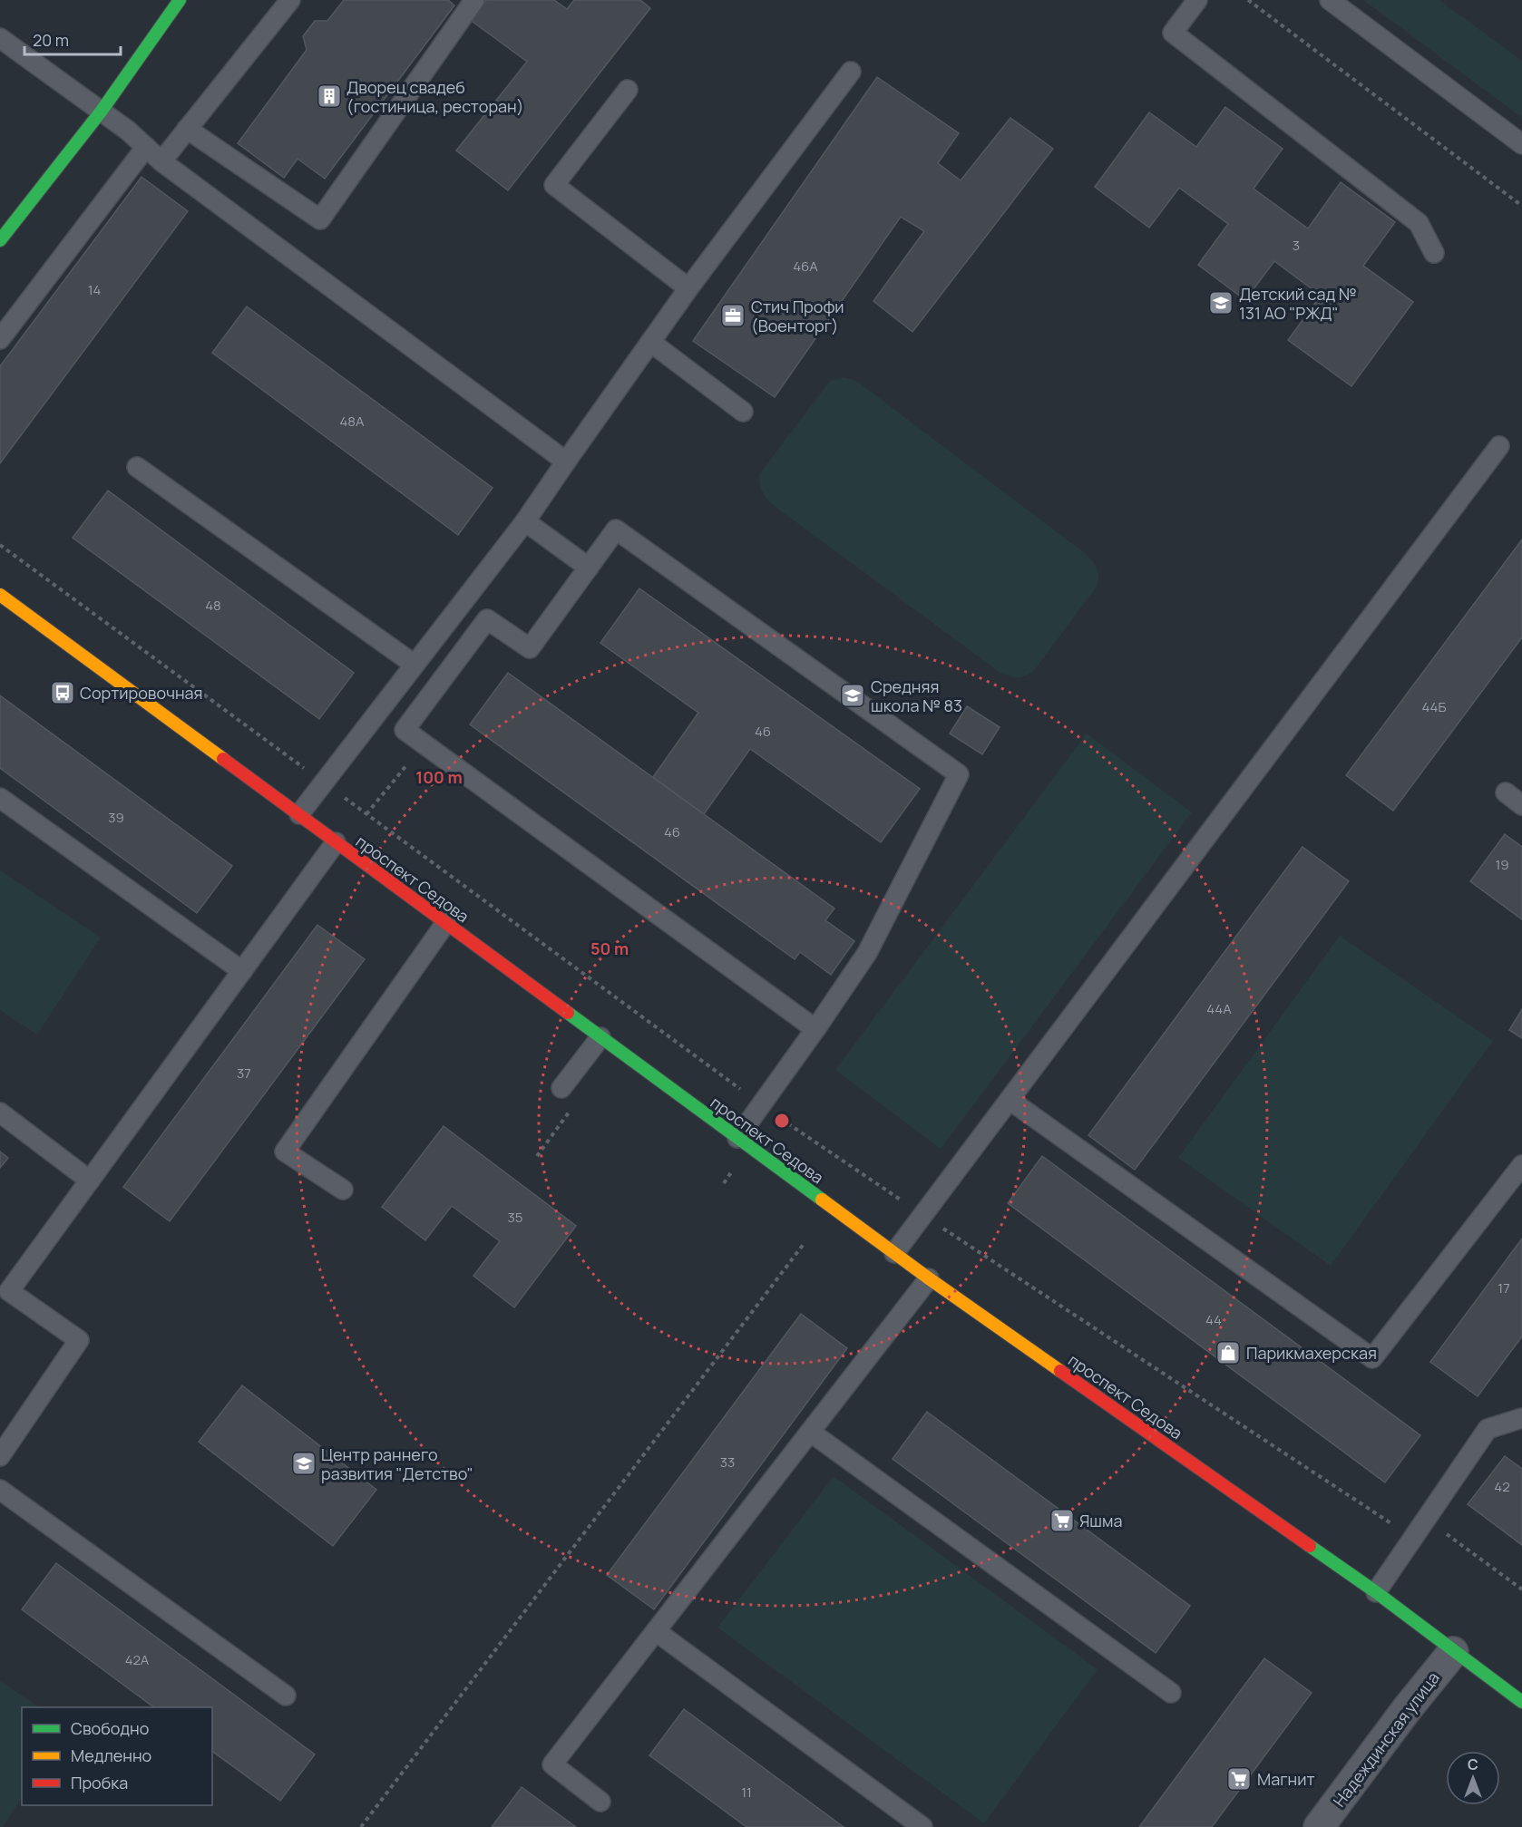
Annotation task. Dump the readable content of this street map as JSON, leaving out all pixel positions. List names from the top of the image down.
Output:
{
  "streets": {
    "street": ["проспект Седова", "Надеждинская улица"]
  },
  "crossings": [
    ["проспект Седова", "Надеждинская улица"]
  ],
  "places": {
    "building": ["Дворец свадеб (гостиница, ресторан)"],
    "school or university": ["Детский сад № 131 АО \"РЖД\"", "Средняя школа № 83", "Центр раннего развития \"Детство\""],
    "office": ["Стич Профи (Военторг)"],
    "bus stop": ["Сортировочная"],
    "shop": ["Парикмахерская"],
    "supermarket": ["Яшма", "Магнит"]
  },
  "house_numbers": [
    "3",
    "46А",
    "14",
    "48А",
    "48",
    "44Б",
    "46",
    "39",
    "46",
    "19",
    "44А",
    "37",
    "35",
    "17",
    "44",
    "33",
    "42",
    "42А",
    "11"
  ],
  "legend": ["Свободно", "Медленно", "Пробка"],
  "scale_bar": "20 m",
  "north": "top",
  "rings": ["100 m", "50 m"]
}
